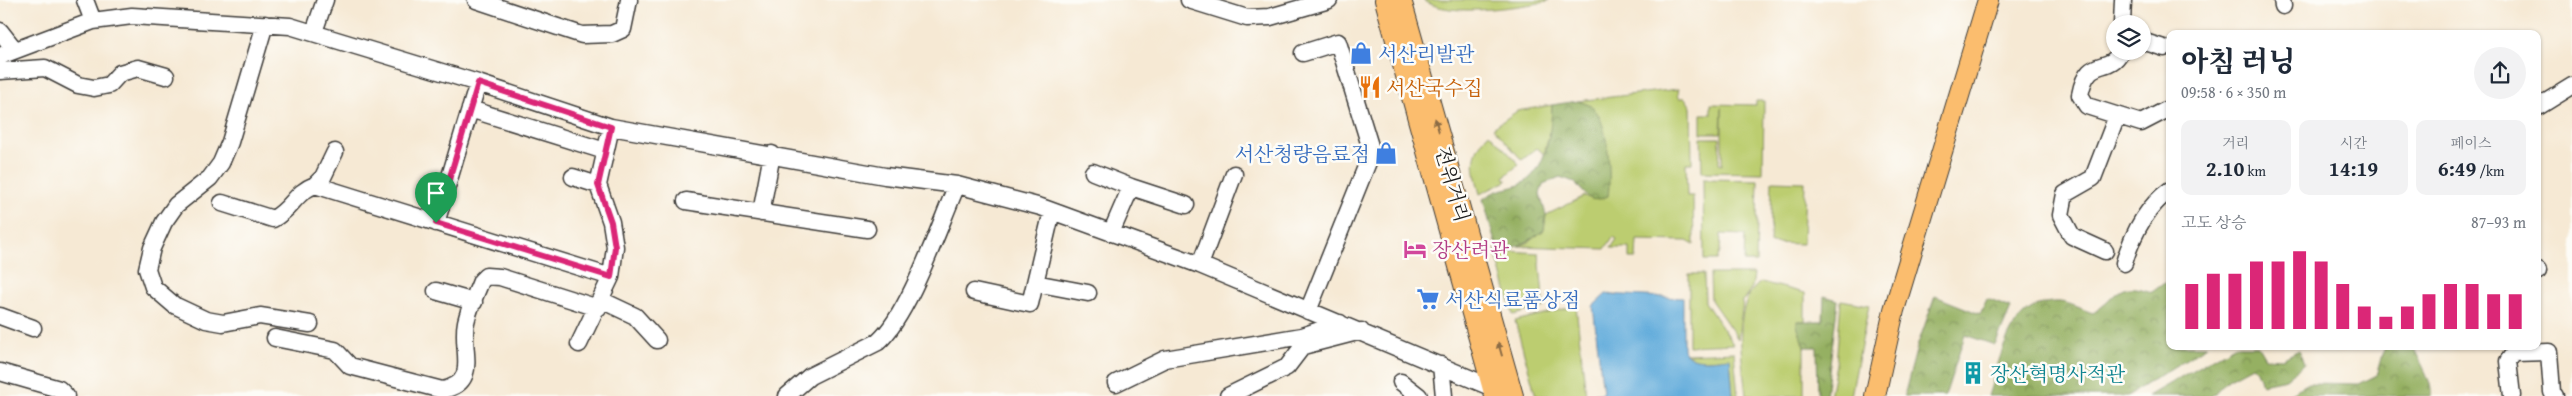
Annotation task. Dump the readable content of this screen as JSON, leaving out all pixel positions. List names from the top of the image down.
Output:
{
  "streets": {
    "main road": ["전위거리"]
  },
  "places": {
    "shop": ["서산리발관", "서산청량음료점"],
    "restaurant": ["서산국수집"],
    "hotel": ["장산려관"],
    "supermarket": ["서산식료품상점"],
    "building": ["장산혁명사적관"]
  },
  "page": {
    "heading": ["아침 러닝", "09:58 · 6 × 350 m"],
    "stats": [
      ["거리", "2.10 km"],
      ["시간", "14:19"],
      ["페이스", "6:49 /km"]
    ],
    "chart": ["고도 상승", "87–93 m"]
  }
}
